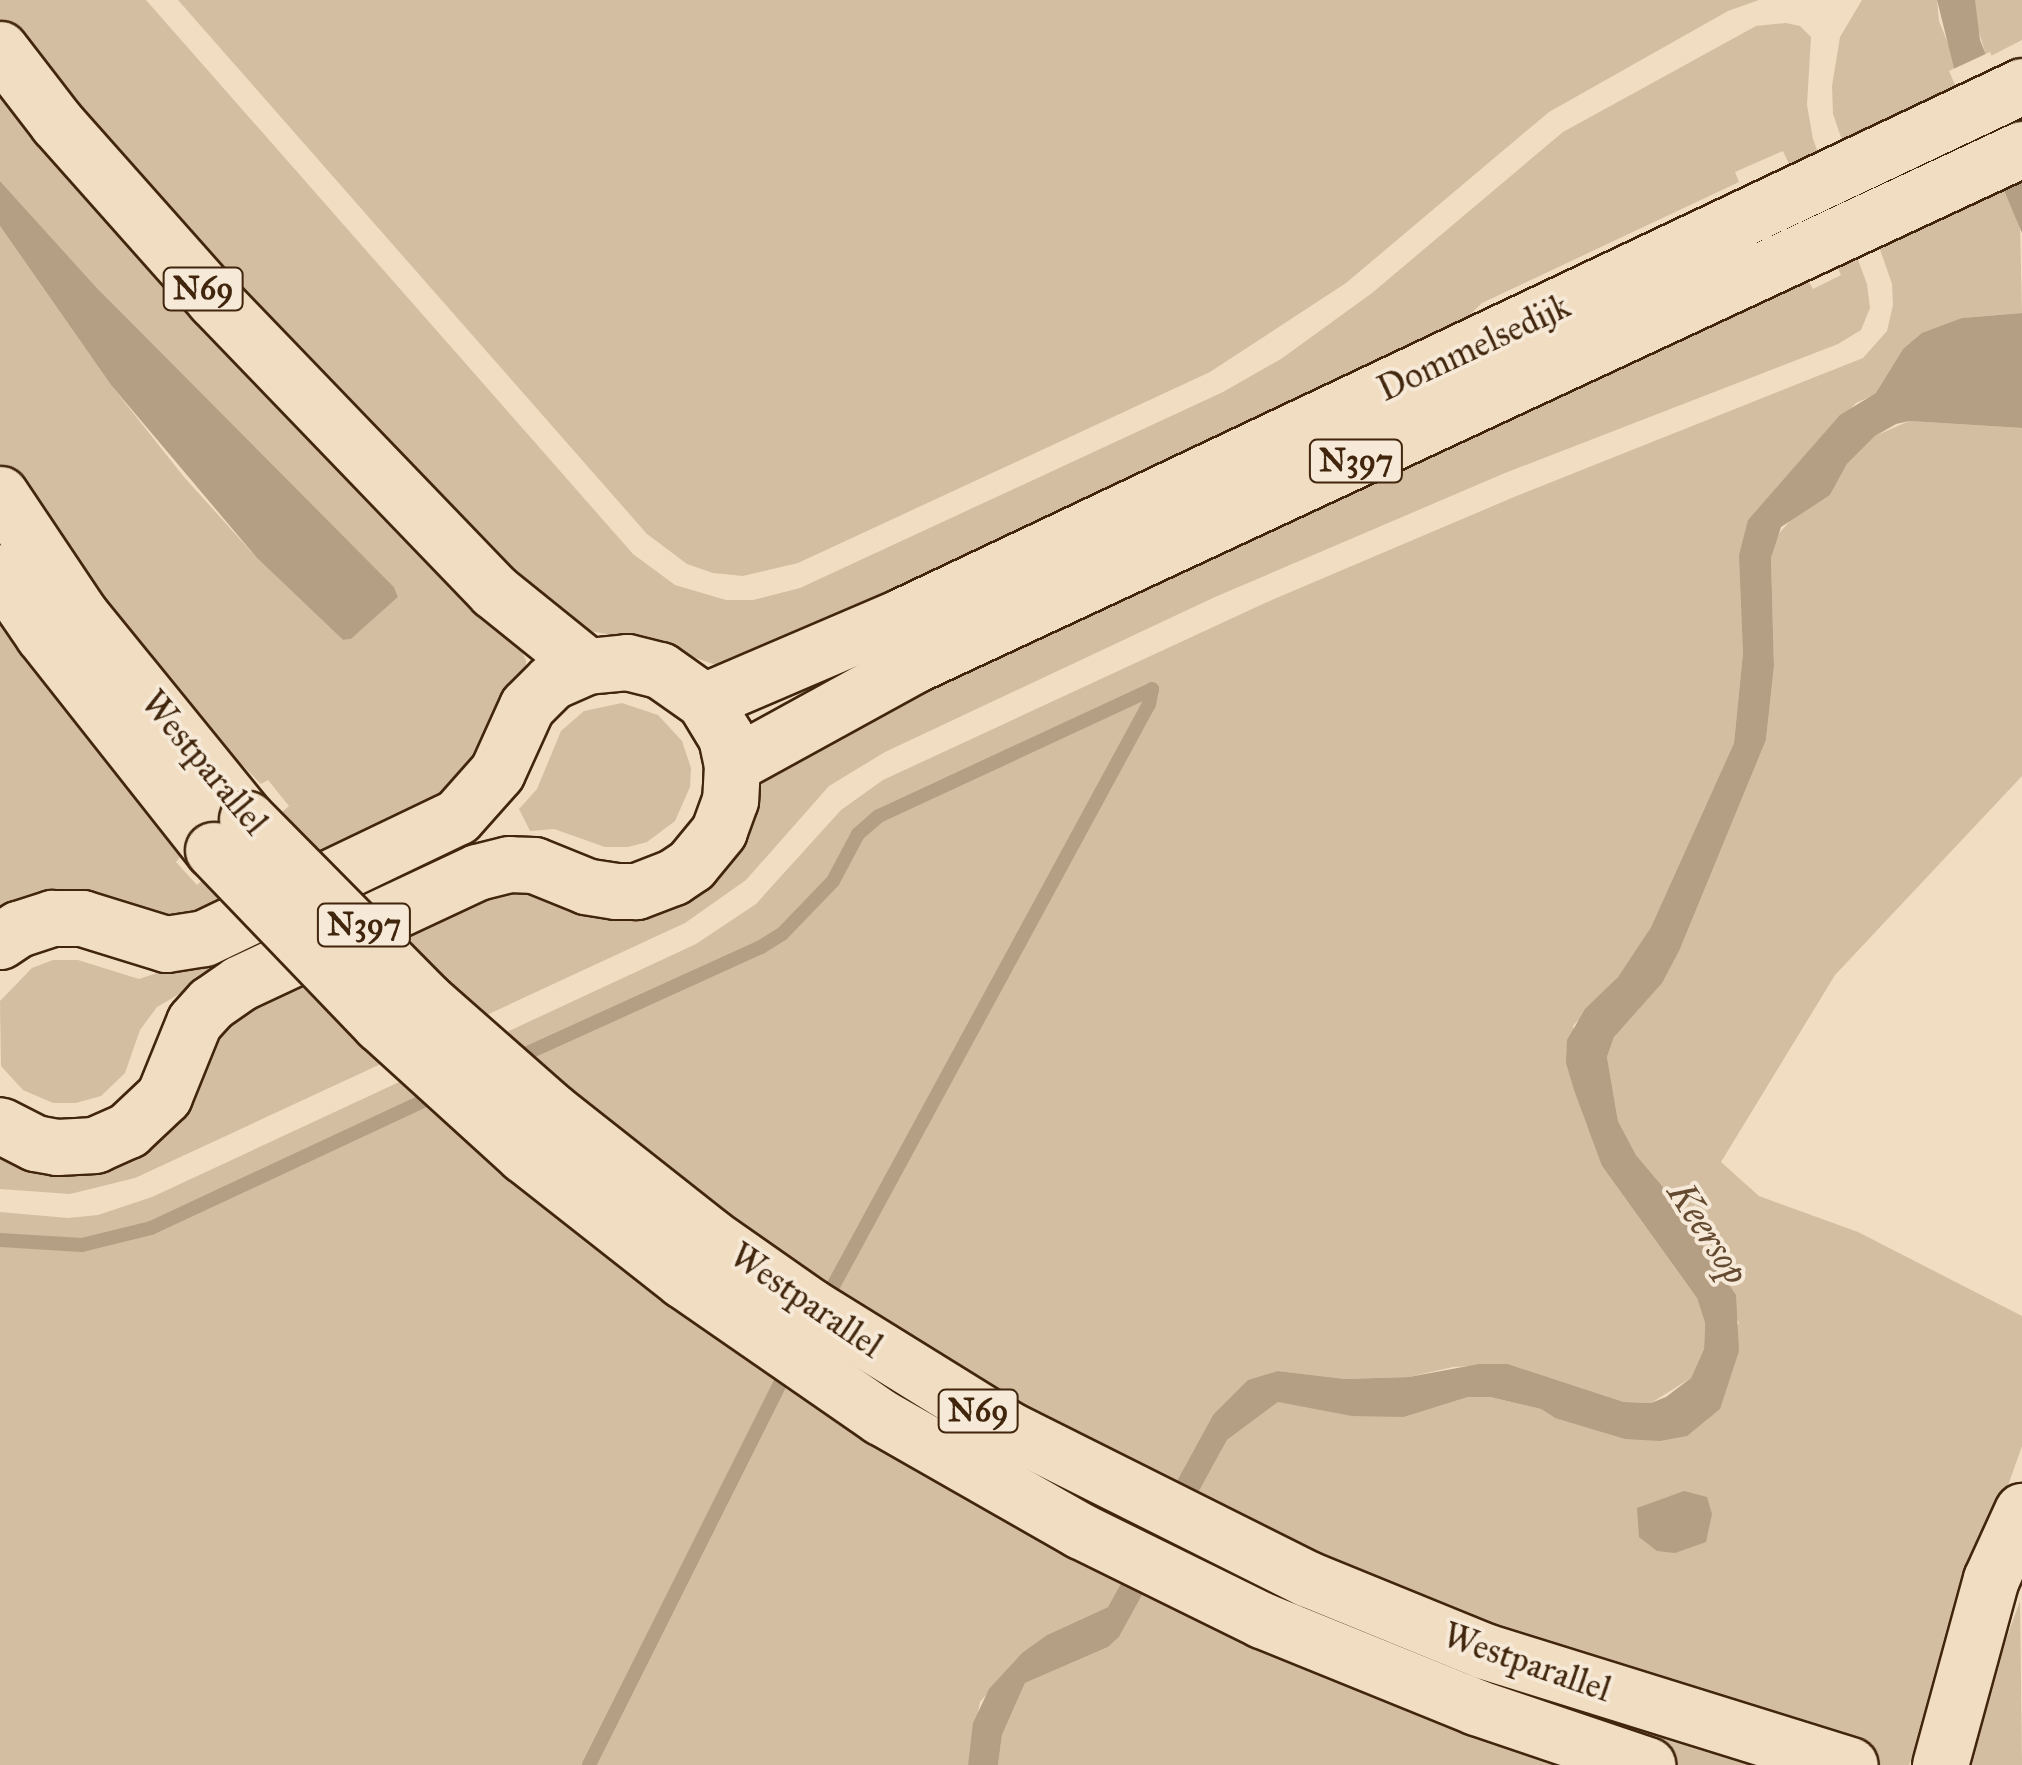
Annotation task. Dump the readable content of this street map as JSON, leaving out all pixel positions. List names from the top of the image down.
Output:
{
  "streets": {
    "main road": [
      "N69",
      "Dommelsedijk",
      "N397",
      "Westparallel"
    ]
  },
  "crossings": [
    ["N69", "N397"],
    ["Dommelsedijk", "N397"]
  ],
  "water": ["Keersop"]
}
